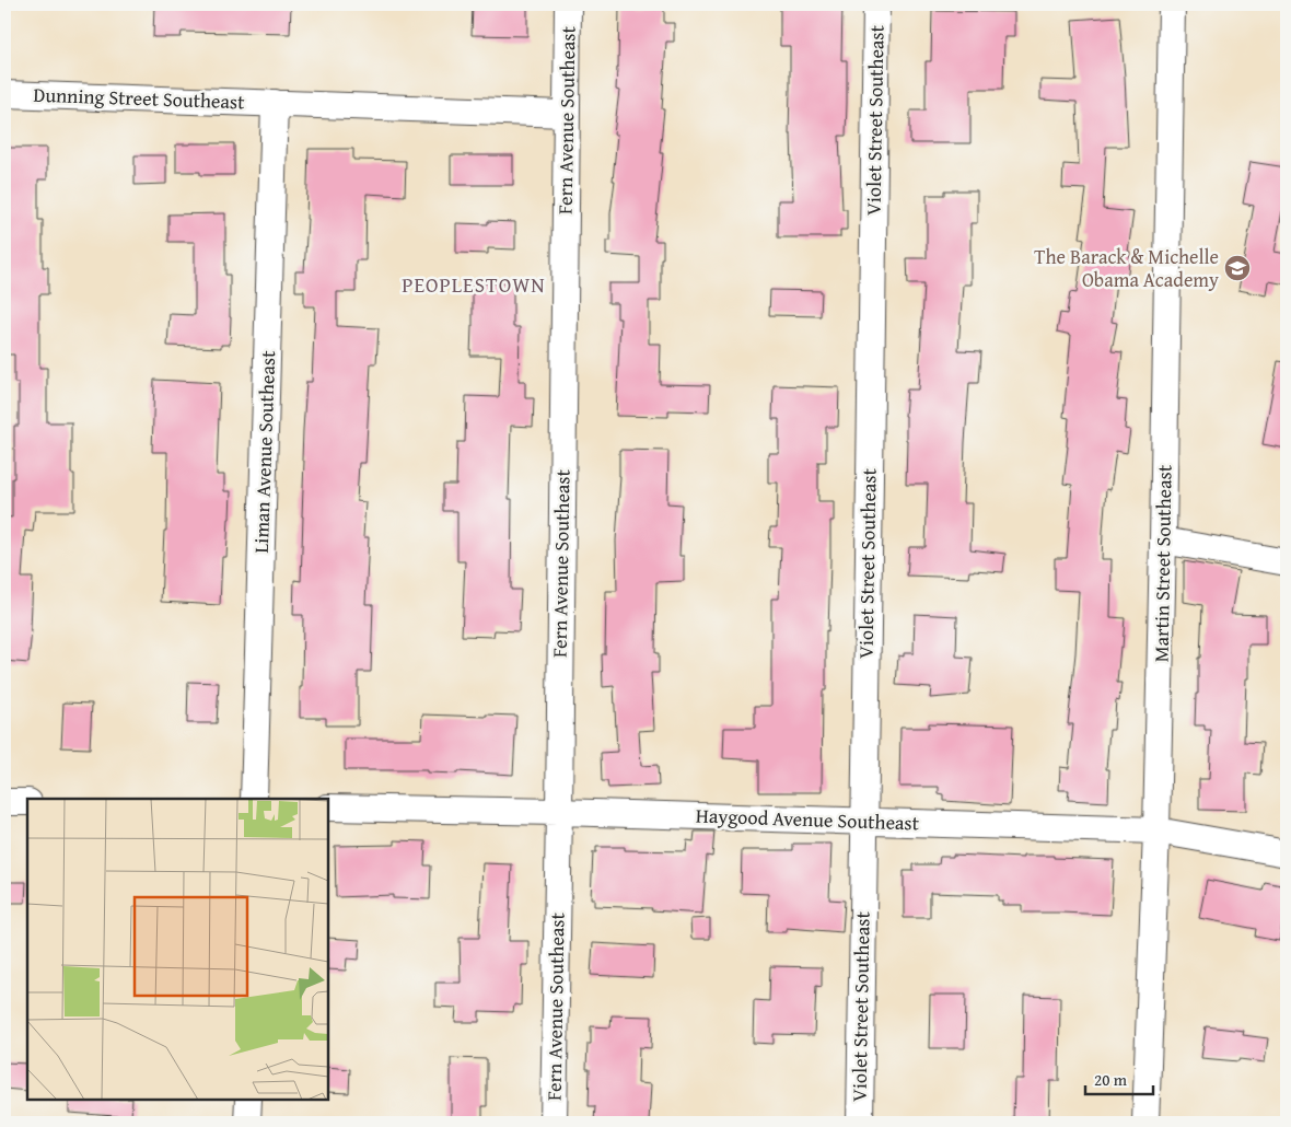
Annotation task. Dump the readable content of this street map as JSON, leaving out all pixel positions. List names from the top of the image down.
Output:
{
  "streets": {
    "street": [
      "Dunning Street Southeast",
      "Fern Avenue Southeast",
      "Violet Street Southeast",
      "Liman Avenue Southeast",
      "Martin Street Southeast",
      "Haygood Avenue Southeast"
    ]
  },
  "crossings": [
    ["Dunning Street Southeast", "Fern Avenue Southeast"],
    ["Dunning Street Southeast", "Liman Avenue Southeast"],
    ["Fern Avenue Southeast", "Haygood Avenue Southeast"],
    ["Violet Street Southeast", "Haygood Avenue Southeast"],
    ["Martin Street Southeast", "Haygood Avenue Southeast"]
  ],
  "districts": ["PEOPLESTOWN"],
  "places": {
    "school or university": ["The Barack & Michelle Obama Academy"]
  },
  "scale_bar": "20 m"
}
